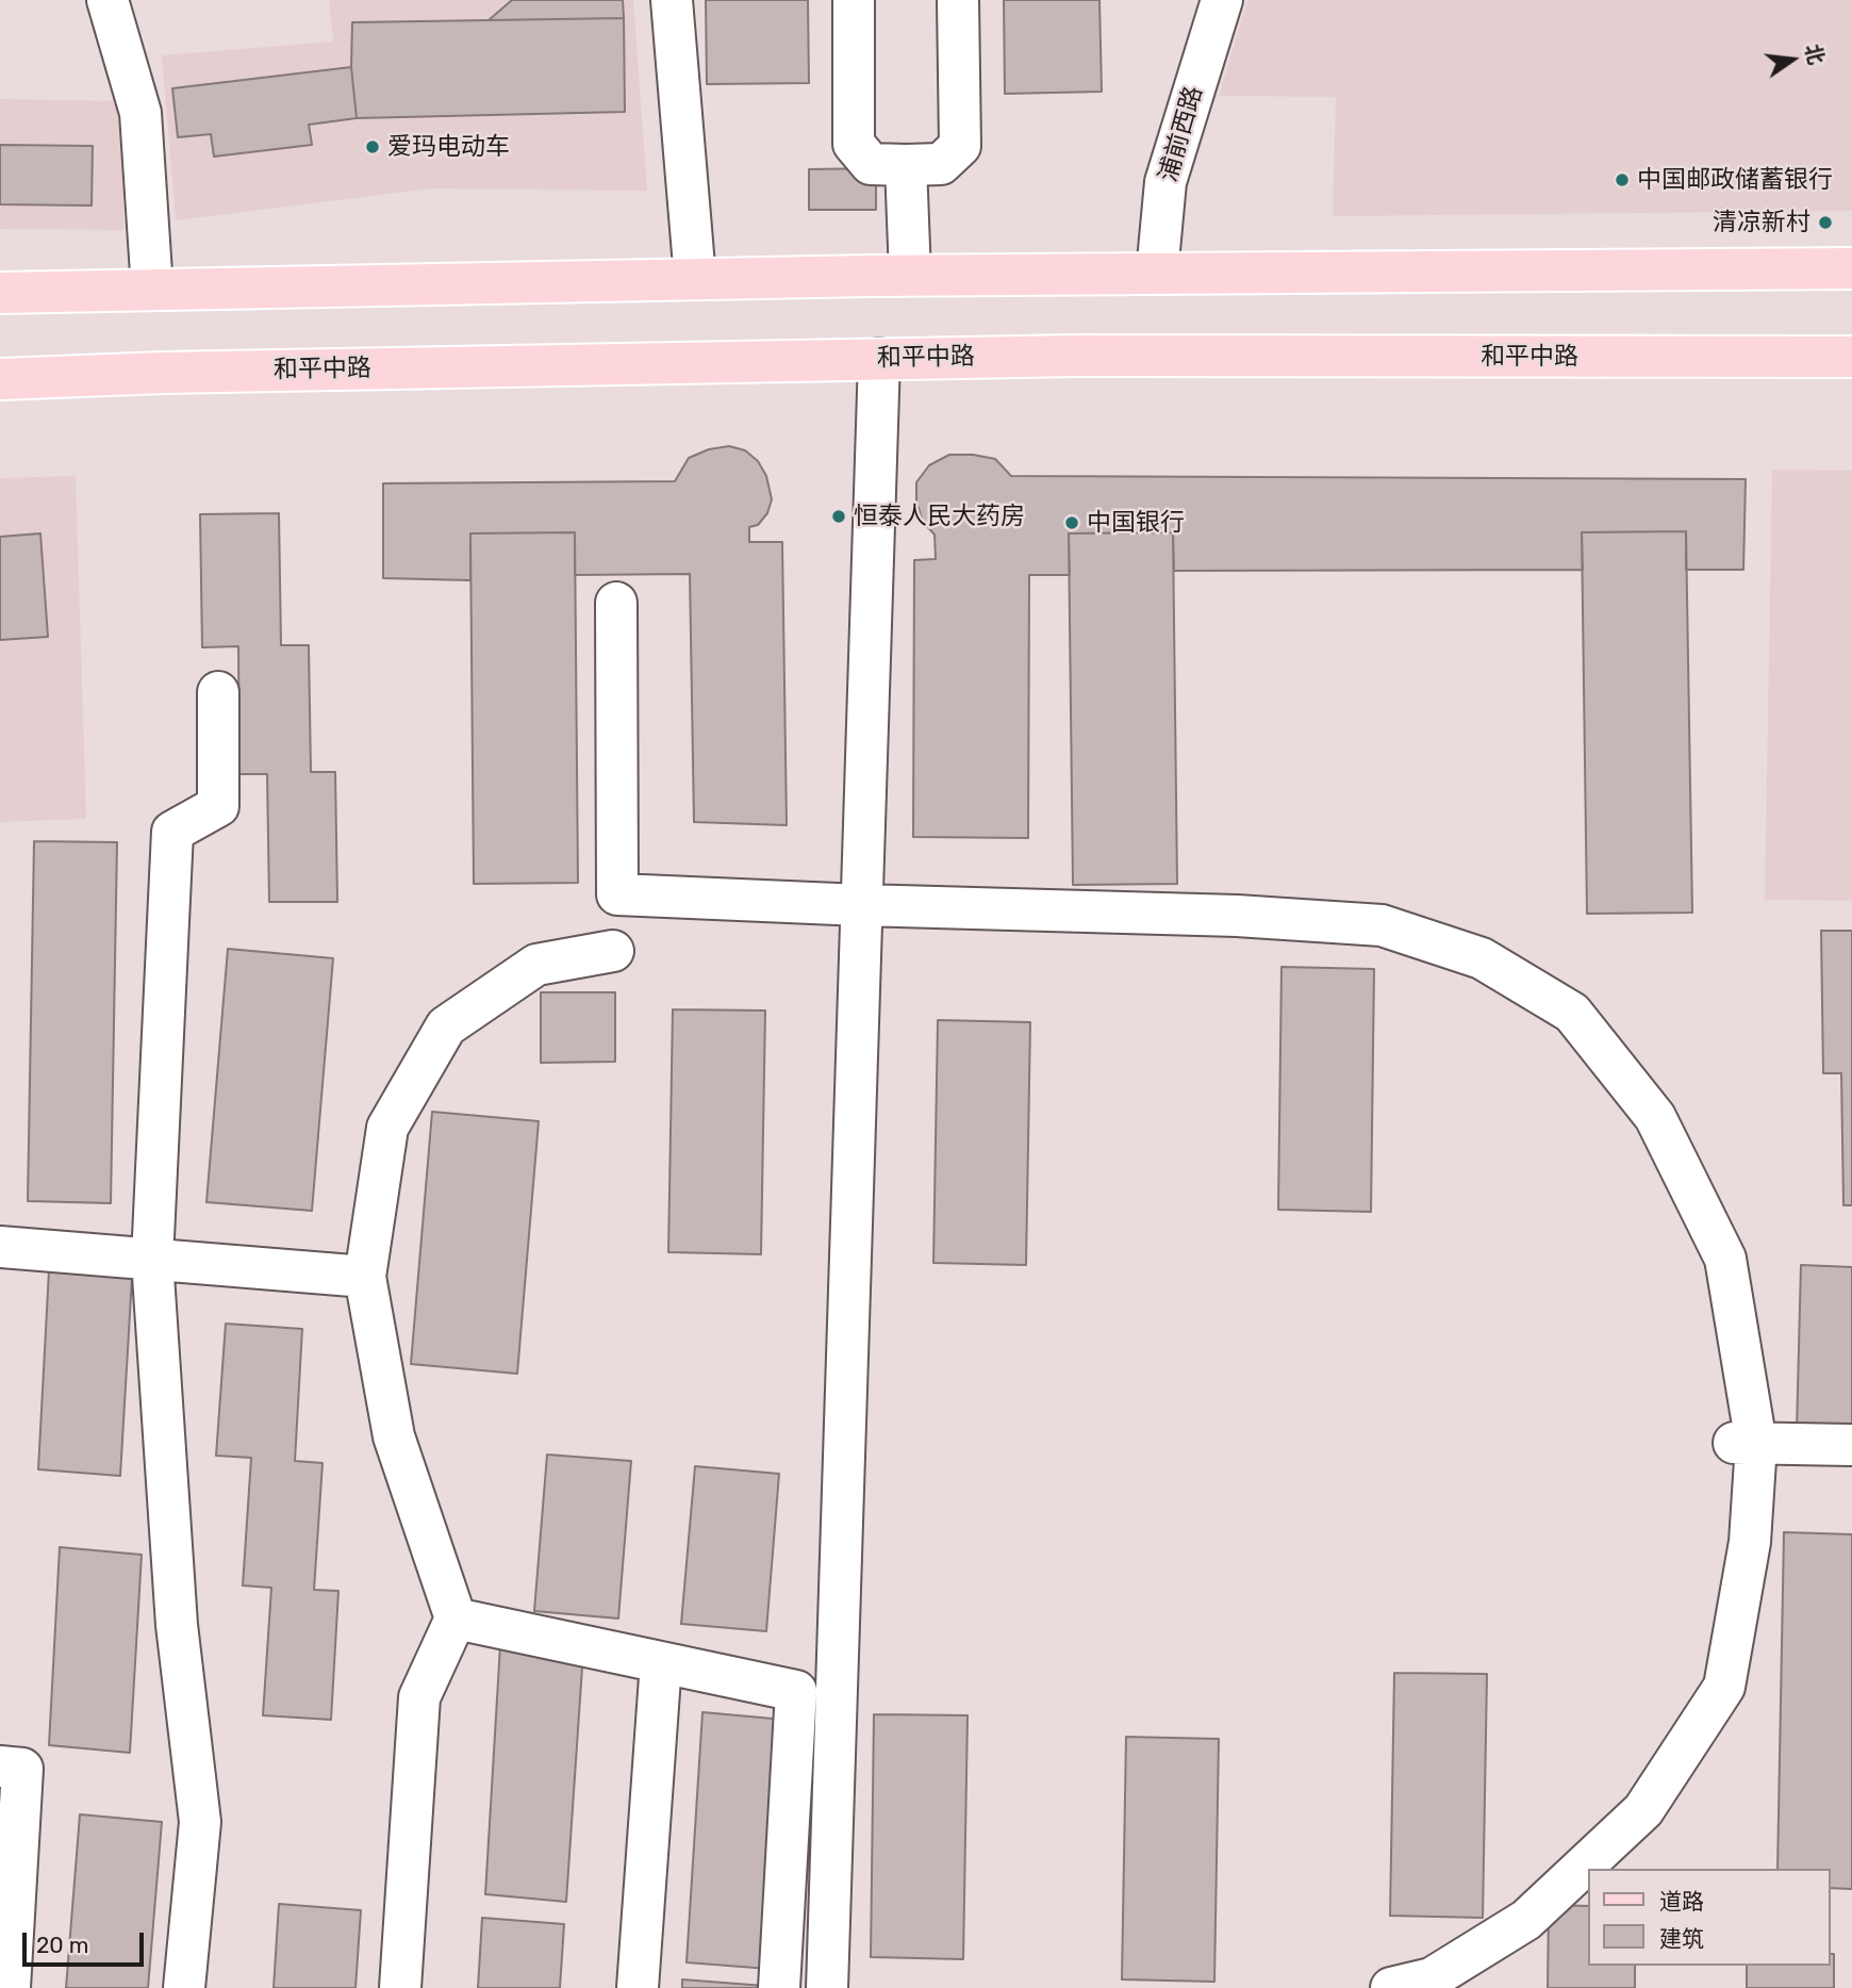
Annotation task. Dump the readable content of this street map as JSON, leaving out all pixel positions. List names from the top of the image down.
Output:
{
  "streets": {
    "main road": ["和平中路"],
    "street": ["浦前西路"]
  },
  "places": [
    "爱玛电动车",
    "中国邮政储蓄银行",
    "清凉新村",
    "恒泰人民大药房",
    "中国银行"
  ],
  "legend": ["道路", "建筑"],
  "scale_bar": "20 m",
  "north": "right"
}
